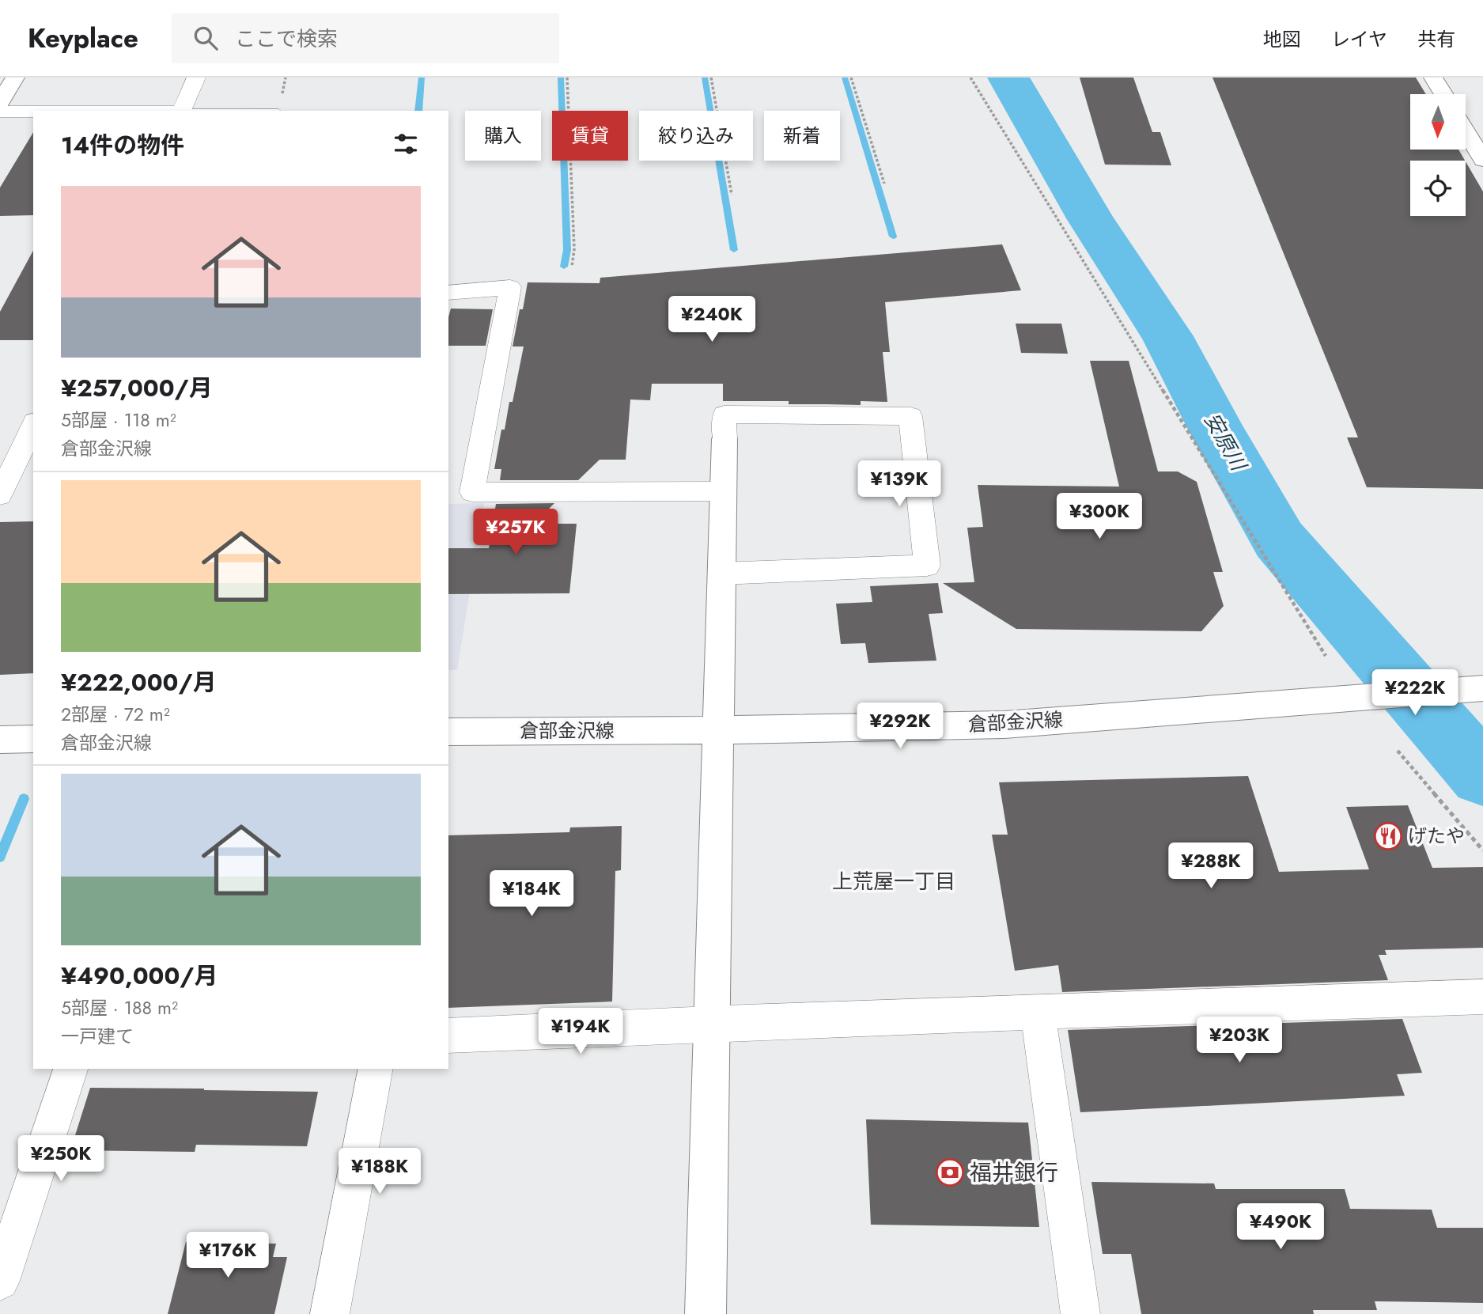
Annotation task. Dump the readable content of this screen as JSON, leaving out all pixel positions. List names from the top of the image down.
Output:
{
  "streets": {
    "main road": ["倉部金沢線"]
  },
  "districts": ["上荒屋一丁目"],
  "water": ["安原川"],
  "places": {
    "restaurant": ["げたや"],
    "bank": ["福井銀行"]
  },
  "north": "bottom",
  "page": {
    "header": "Keyplace",
    "search": "ここで検索",
    "nav": ["地図", "レイヤ", "共有"],
    "chip": [
      "購入",
      "賃貸",
      "絞り込み",
      "新着"
    ],
    "heading": "14件の物件",
    "list": [
      {
        "name": "¥257,000/月",
        "note": "5部屋 · 118 m² · 倉部金沢線"
      },
      {
        "name": "¥222,000/月",
        "note": "2部屋 · 72 m² · 倉部金沢線"
      },
      {
        "name": "¥490,000/月",
        "note": "5部屋 · 188 m² · 一戸建て"
      }
    ],
    "price": [
      "¥240K",
      "¥139K",
      "¥300K",
      "¥257K",
      "¥222K",
      "¥292K",
      "¥288K",
      "¥184K",
      "¥194K",
      "¥203K",
      "¥250K",
      "¥188K",
      "¥490K",
      "¥176K"
    ]
  }
}
